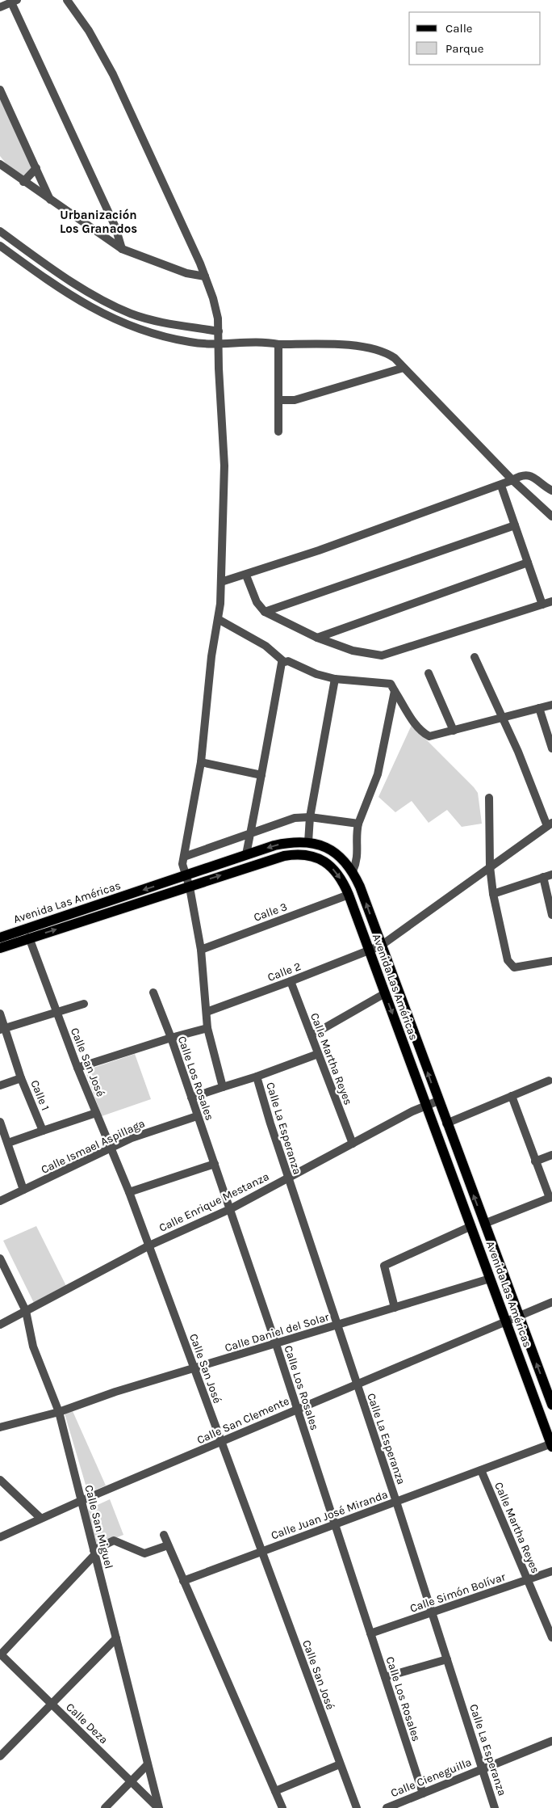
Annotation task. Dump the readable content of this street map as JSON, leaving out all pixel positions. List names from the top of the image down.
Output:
{
  "streets": {
    "main road": ["Avenida Las Américas"],
    "street": [
      "Calle 3",
      "Calle 2",
      "Calle Martha Reyes",
      "Calle San José",
      "Calle Los Rosales",
      "Calle 1",
      "Calle La Esperanza",
      "Calle Ismael Aspillaga",
      "Calle Enrique Mestanza",
      "Calle Daniel del Solar",
      "Calle San Clemente",
      "Calle Juan José Miranda",
      "Calle San Miguel",
      "Calle Simón Bolívar",
      "Calle Deza",
      "Calle Cieneguilla"
    ]
  },
  "crossings": [
    ["Avenida Las Américas", "Calle 3"],
    ["Avenida Las Américas", "Calle 2"],
    ["Avenida Las Américas", "Calle San José"],
    ["Avenida Las Américas", "Calle Enrique Mestanza"],
    ["Avenida Las Américas", "Calle Daniel del Solar"],
    ["Avenida Las Américas", "Calle San Clemente"],
    ["Avenida Las Américas", "Calle Juan José Miranda"],
    ["Calle 2", "Calle Martha Reyes"],
    ["Calle Martha Reyes", "Calle Enrique Mestanza"],
    ["Calle Martha Reyes", "Calle Juan José Miranda"],
    ["Calle Martha Reyes", "Calle Simón Bolívar"],
    ["Calle San José", "Calle Ismael Aspillaga"],
    ["Calle San José", "Calle Enrique Mestanza"],
    ["Calle San José", "Calle Daniel del Solar"],
    ["Calle San José", "Calle San Clemente"],
    ["Calle San José", "Calle Juan José Miranda"],
    ["Calle Los Rosales", "Calle Ismael Aspillaga"],
    ["Calle Los Rosales", "Calle Enrique Mestanza"],
    ["Calle Los Rosales", "Calle Daniel del Solar"],
    ["Calle Los Rosales", "Calle San Clemente"],
    ["Calle Los Rosales", "Calle Juan José Miranda"],
    ["Calle Los Rosales", "Calle Simón Bolívar"],
    ["Calle Los Rosales", "Calle Cieneguilla"],
    ["Calle La Esperanza", "Calle Enrique Mestanza"],
    ["Calle La Esperanza", "Calle Daniel del Solar"],
    ["Calle La Esperanza", "Calle San Clemente"],
    ["Calle La Esperanza", "Calle Juan José Miranda"],
    ["Calle La Esperanza", "Calle Simón Bolívar"],
    ["Calle La Esperanza", "Calle Cieneguilla"],
    ["Calle Enrique Mestanza", "Calle San Miguel"],
    ["Calle Daniel del Solar", "Calle San Miguel"],
    ["Calle San Clemente", "Calle San Miguel"],
    ["Calle San Miguel", "Calle Deza"]
  ],
  "districts": ["Urbanización Los Granados"],
  "legend": ["Calle", "Parque"]
}
